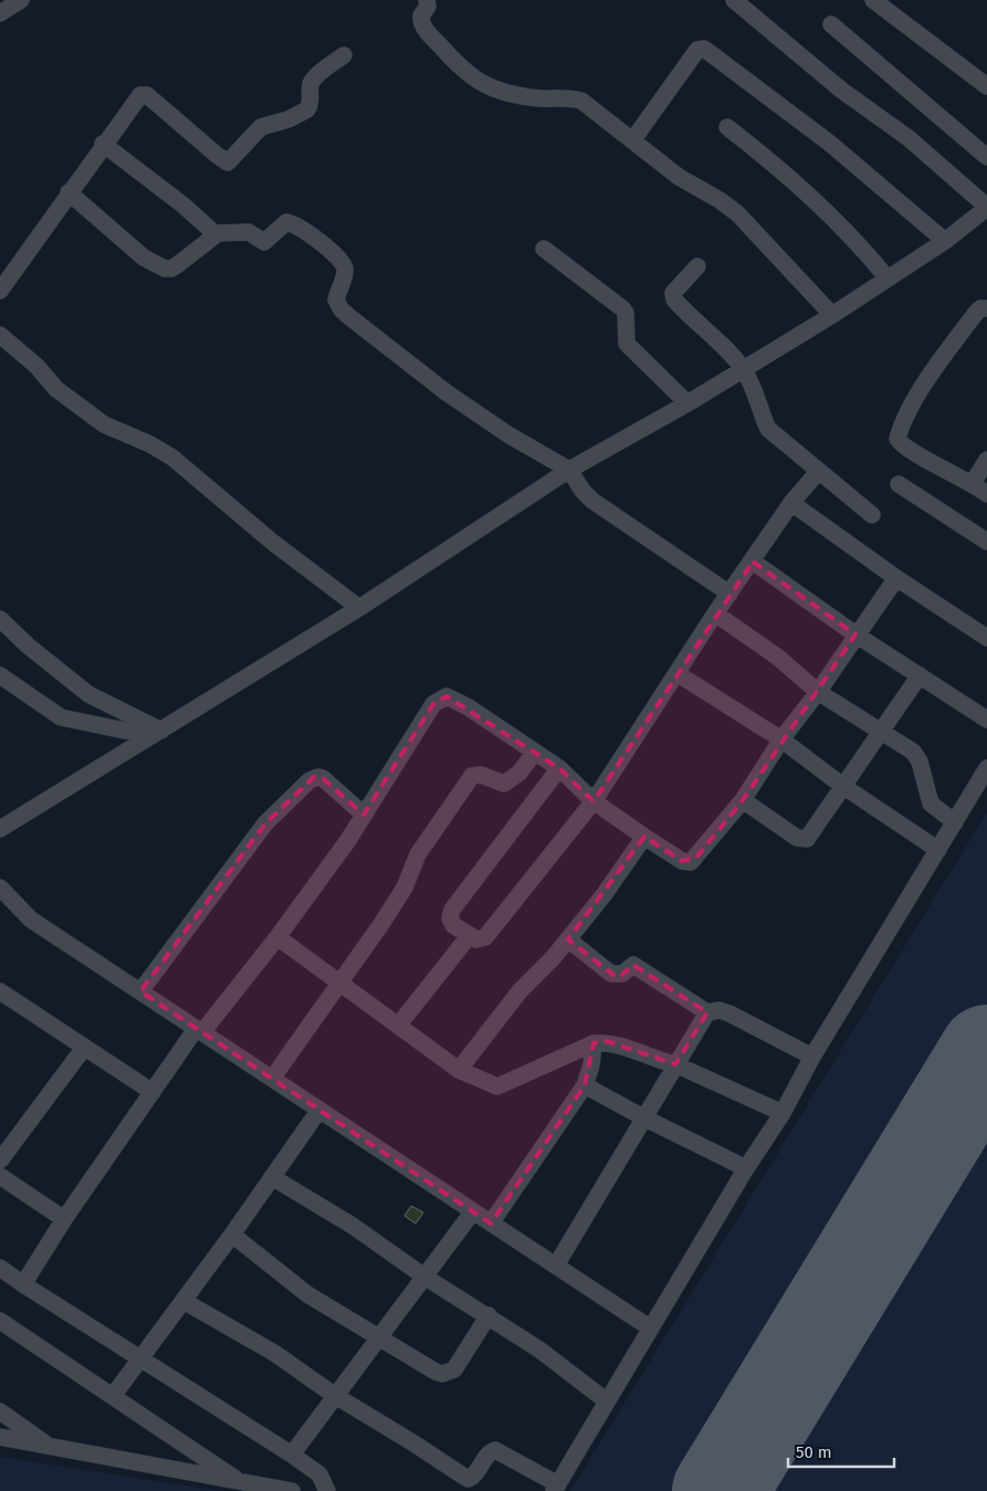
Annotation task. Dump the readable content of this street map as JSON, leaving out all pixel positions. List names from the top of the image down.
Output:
{
  "scale_bar": "50 m"
}
